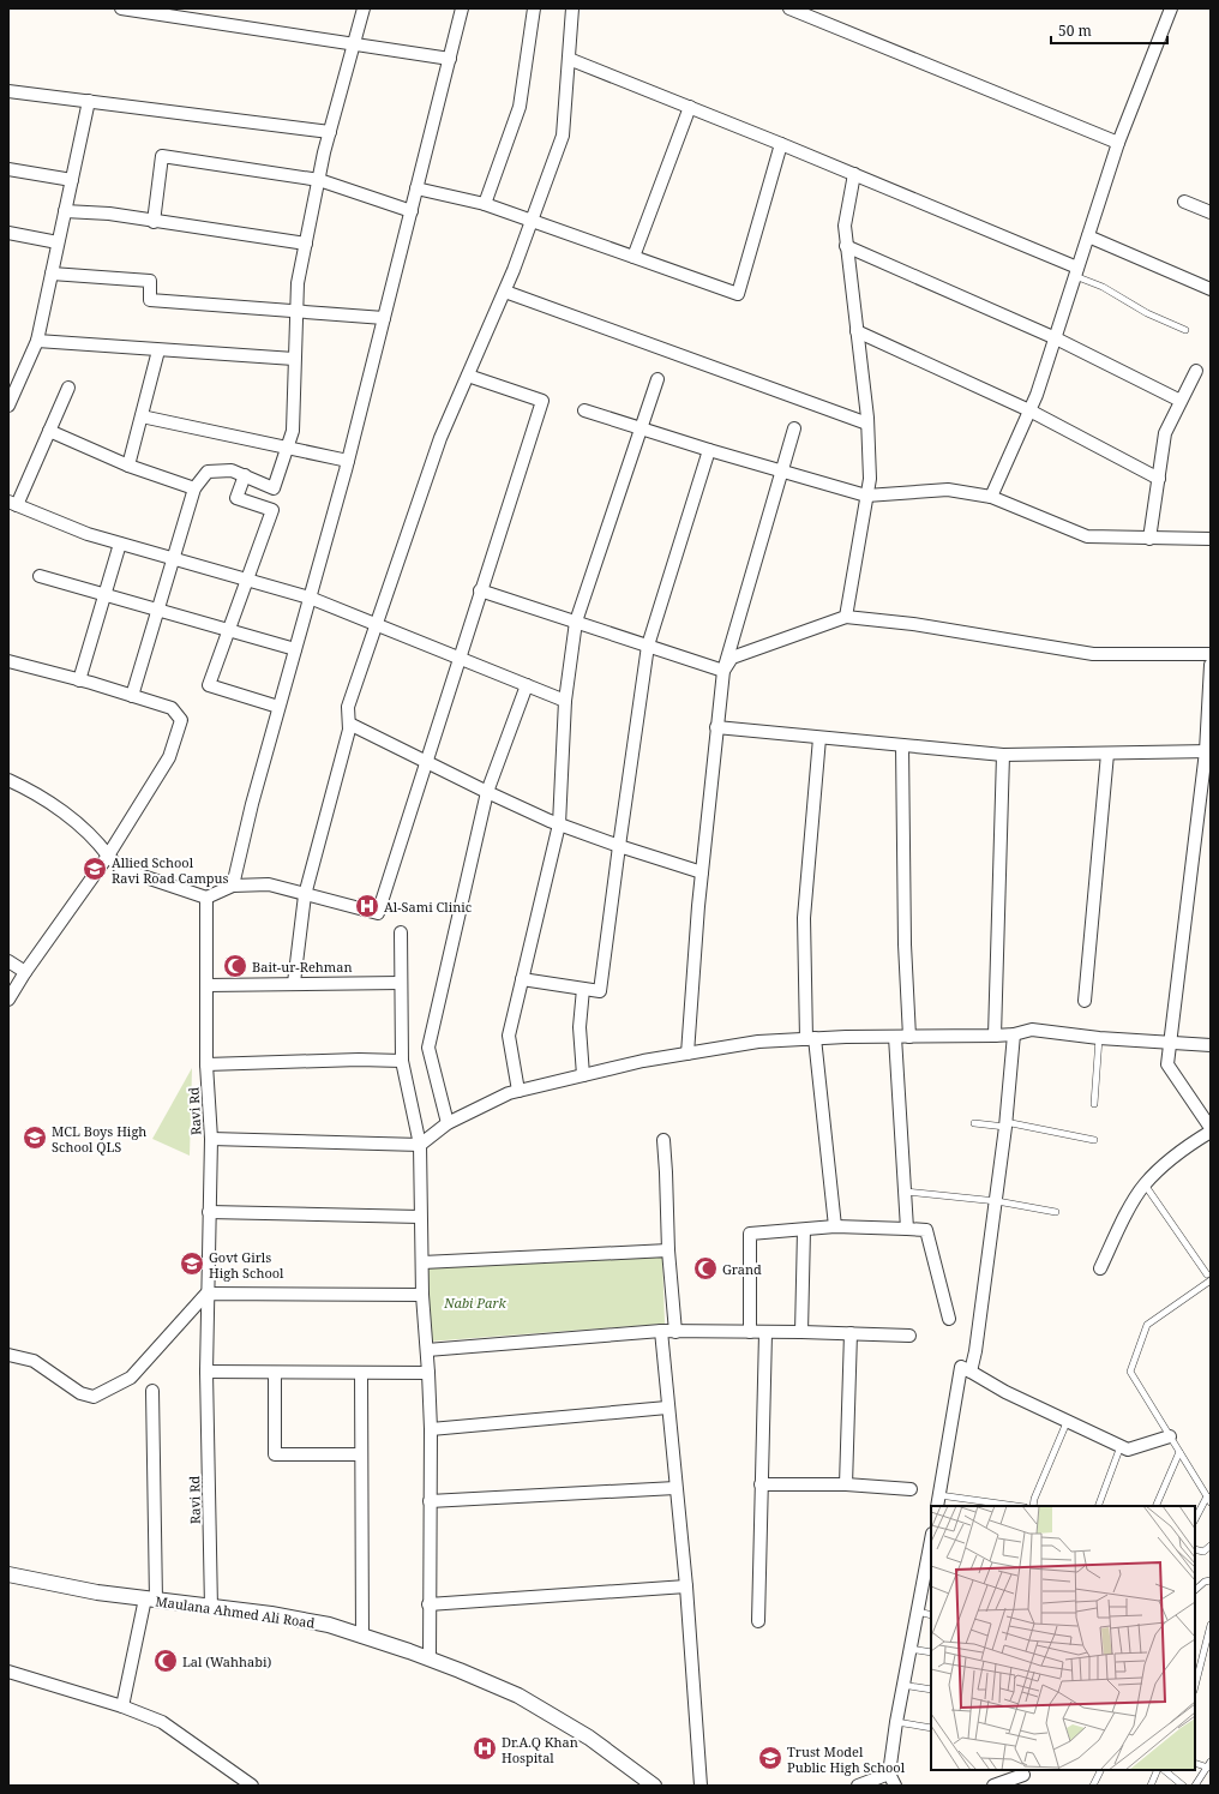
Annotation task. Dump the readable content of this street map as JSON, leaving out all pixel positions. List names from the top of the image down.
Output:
{
  "streets": {
    "street": ["Ravi Rd", "Maulana Ahmed Ali Road"]
  },
  "crossings": [
    ["Ravi Rd", "Maulana Ahmed Ali Road"]
  ],
  "parks": ["Nabi Park"],
  "places": {
    "school or university": [
      "Allied School Ravi Road Campus",
      "MCL Boys High School QLS",
      "Govt Girls High School",
      "Trust Model Public High School"
    ],
    "hospital": ["Al-Sami Clinic", "Dr.A.Q Khan Hospital"],
    "mosque": ["Bait-ur-Rehman", "Grand", "Lal (Wahhabi)"]
  },
  "scale_bar": "50 m"
}
